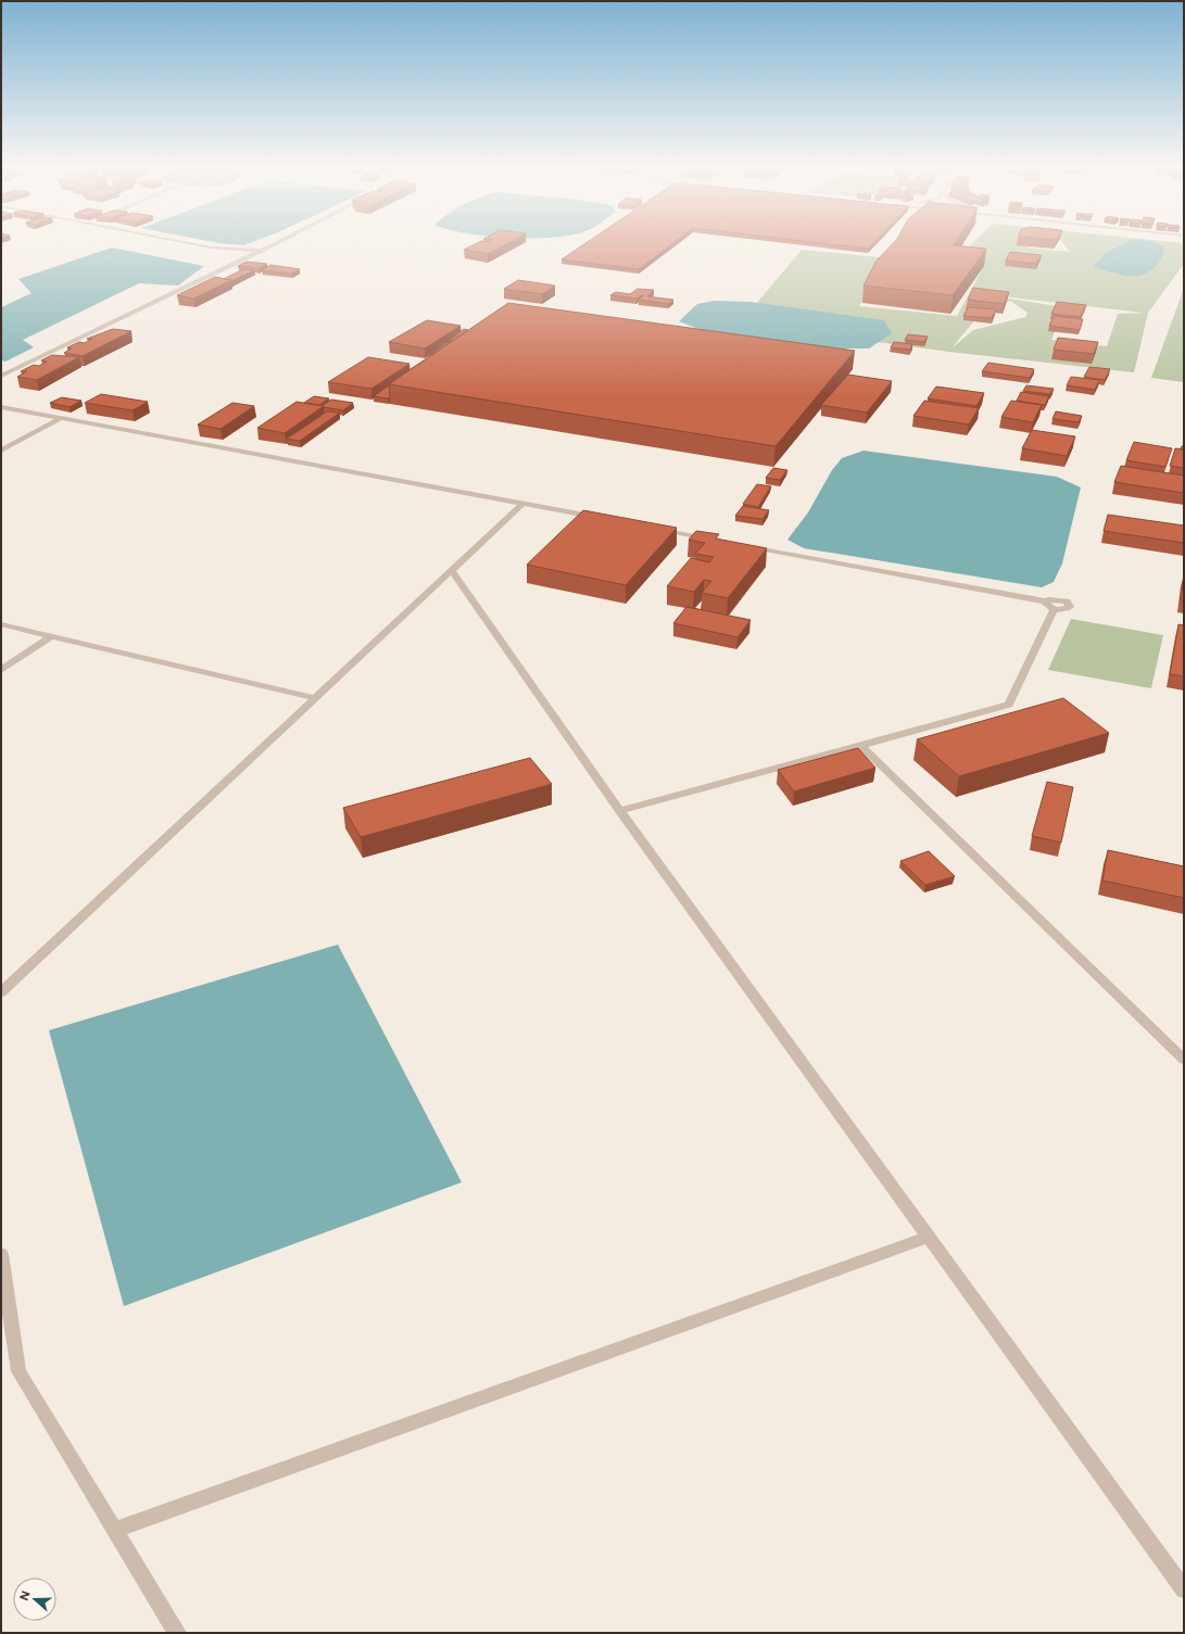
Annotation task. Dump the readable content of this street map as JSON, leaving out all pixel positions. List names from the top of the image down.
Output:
{
  "north": "left"
}
